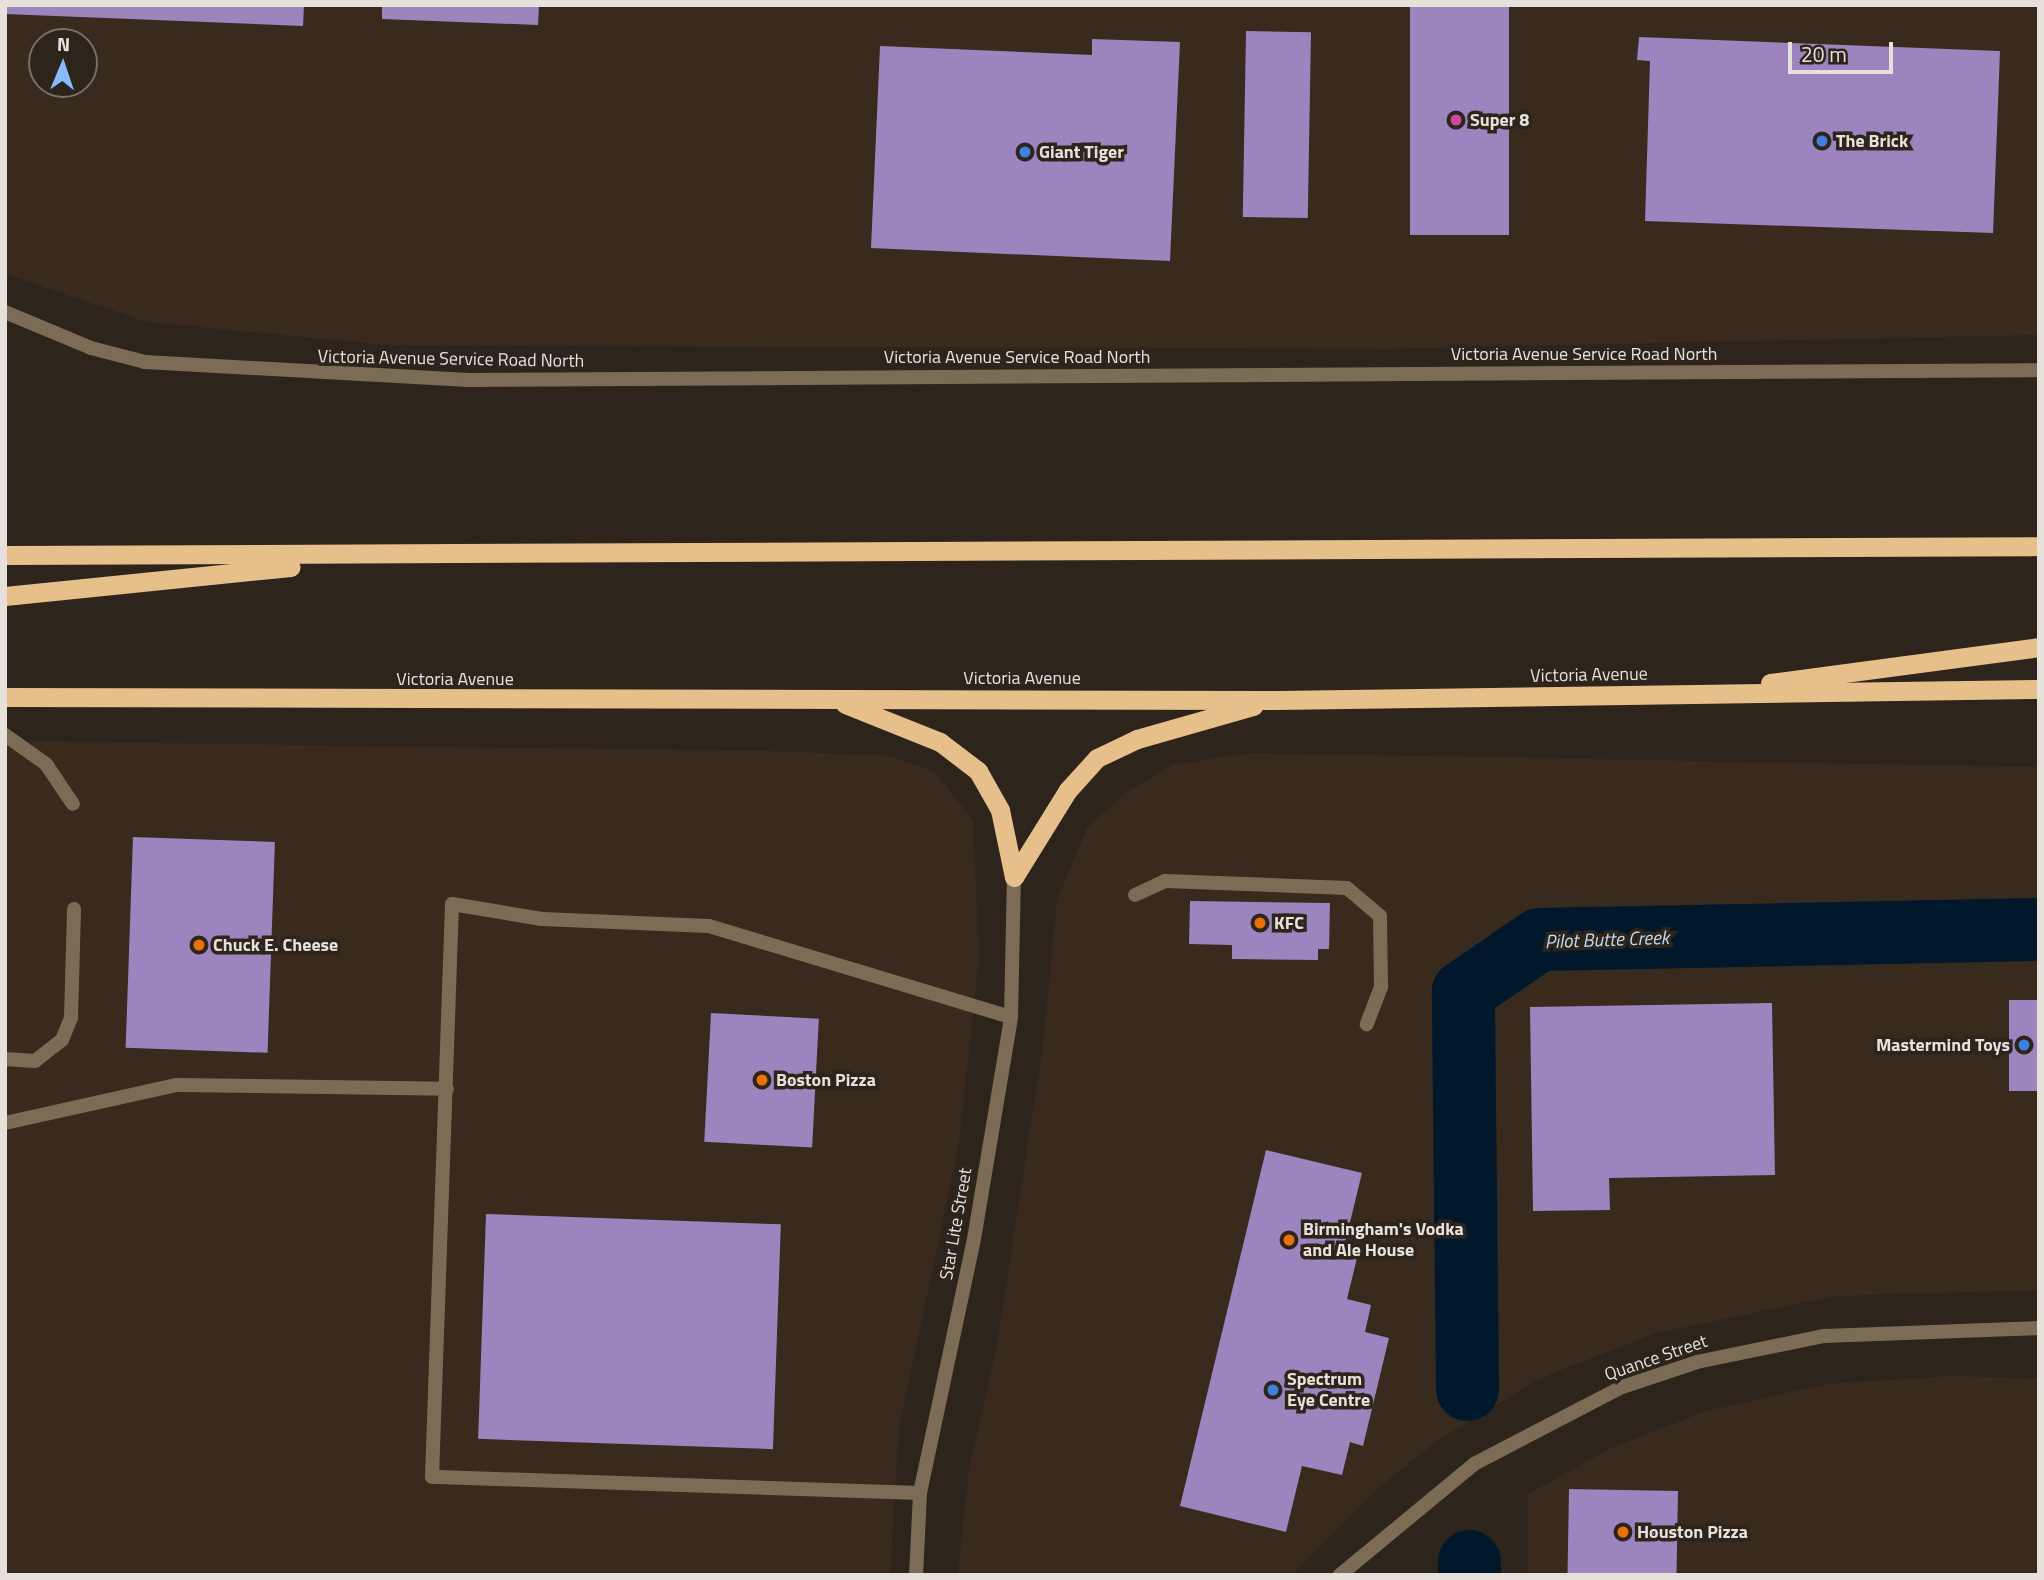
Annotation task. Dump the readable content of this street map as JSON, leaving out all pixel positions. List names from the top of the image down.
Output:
{
  "streets": {
    "highway": ["Victoria Avenue"],
    "street": ["Victoria Avenue Service Road North", "Star Lite Street", "Quance Street"]
  },
  "water": ["Pilot Butte Creek"],
  "places": [
    "Super 8",
    "The Brick",
    "Giant Tiger",
    "KFC",
    "Chuck E. Cheese",
    "Mastermind Toys",
    "Boston Pizza",
    "Birmingham's Vodka and Ale House",
    "Spectrum Eye Centre",
    "Houston Pizza"
  ],
  "scale_bar": "20 m",
  "north": "top"
}
